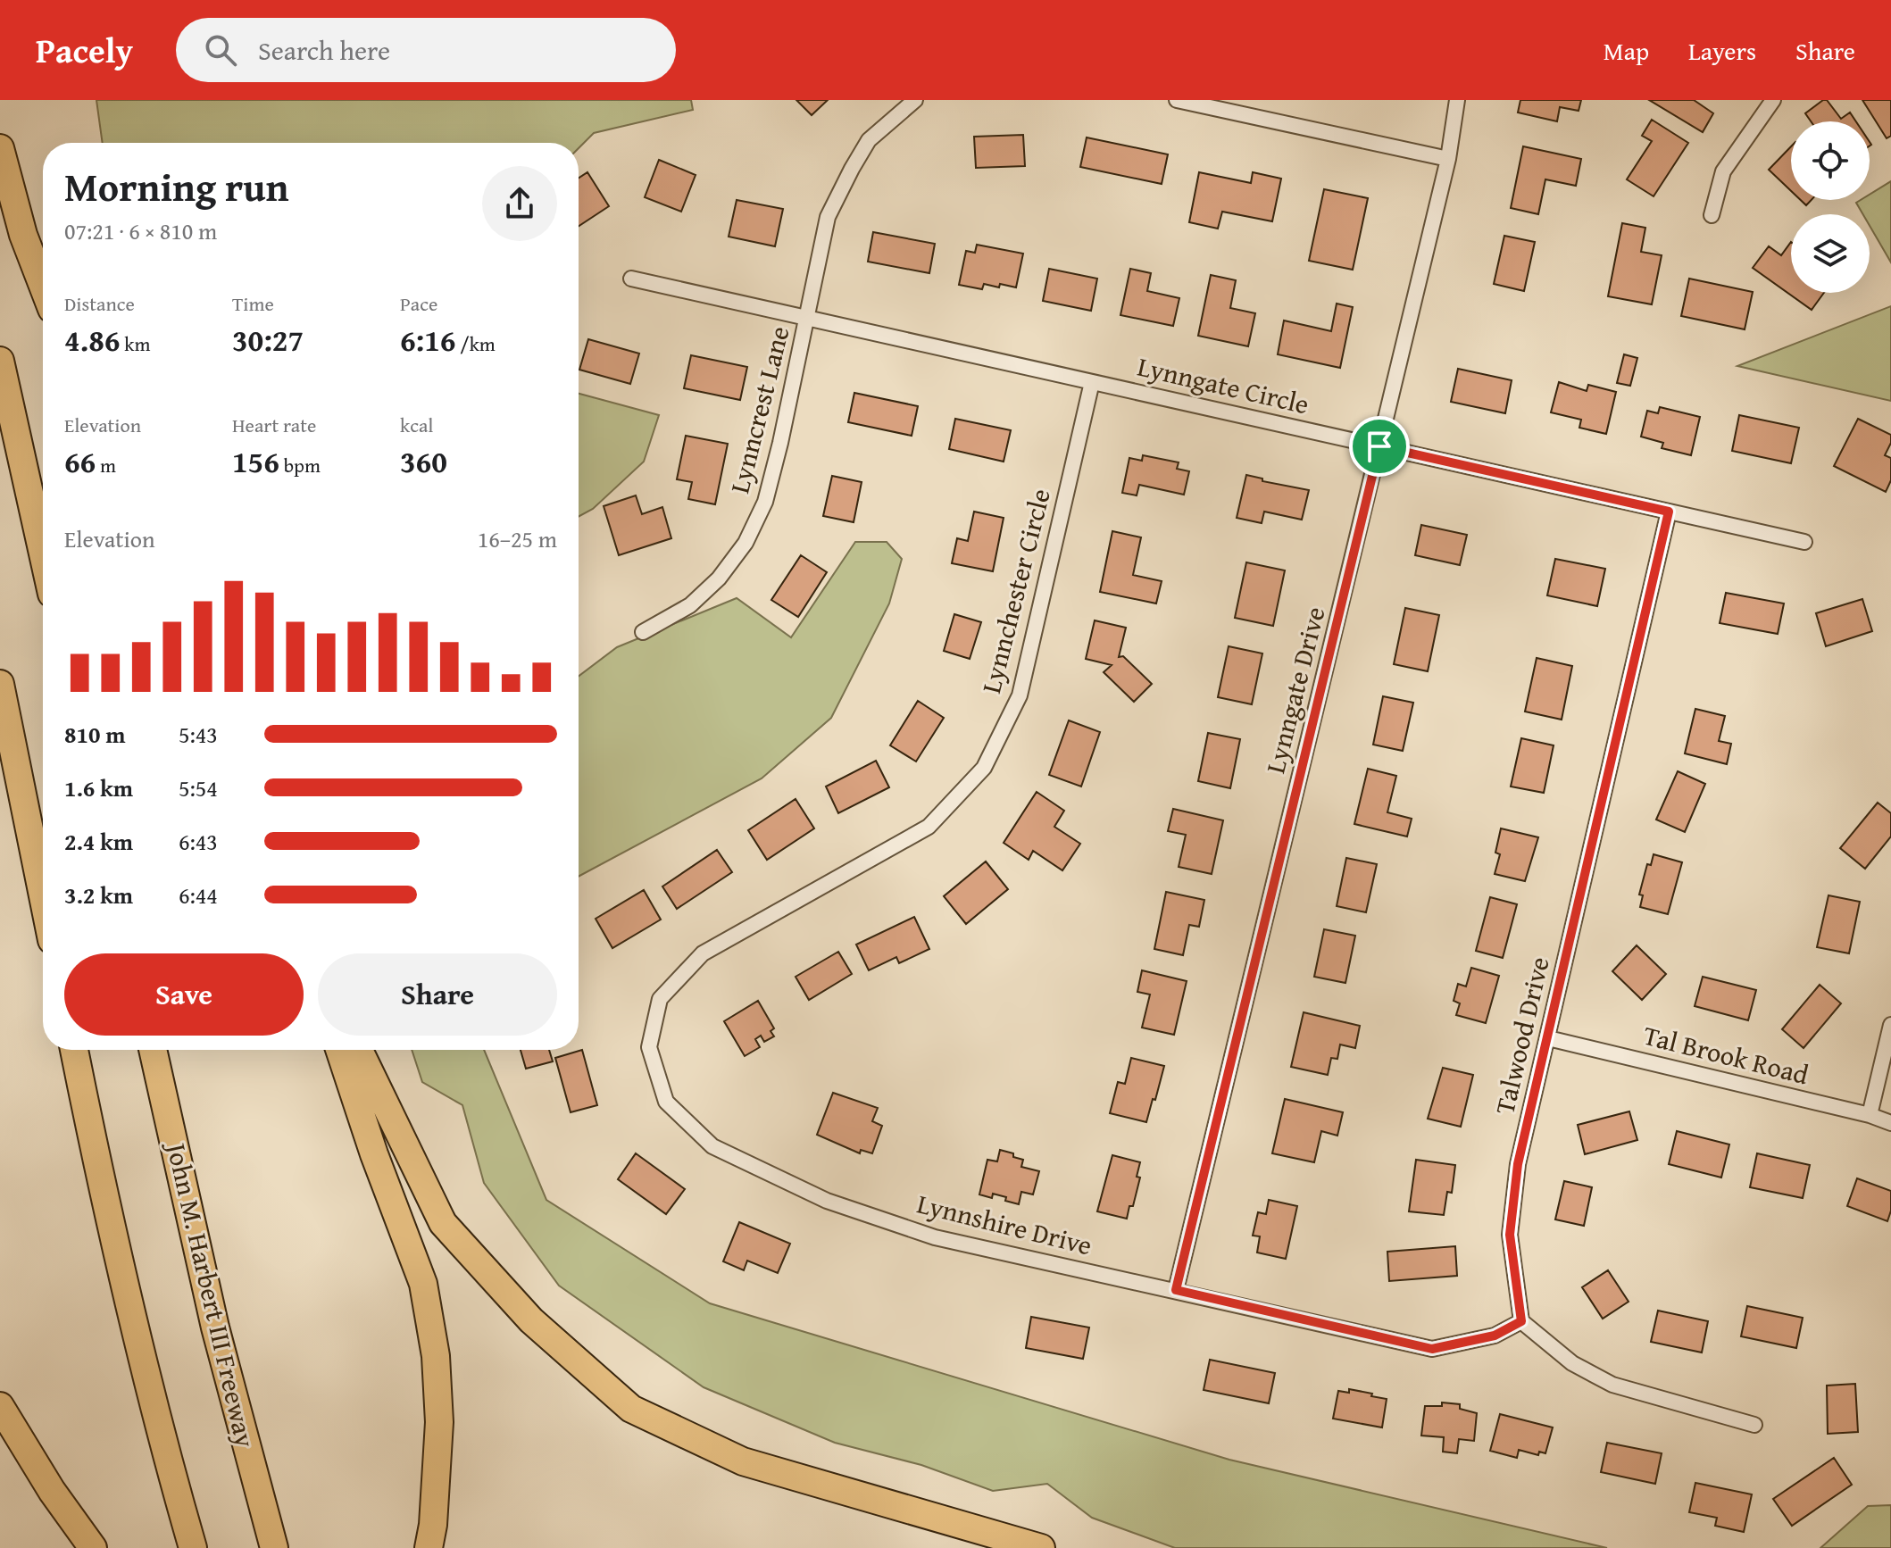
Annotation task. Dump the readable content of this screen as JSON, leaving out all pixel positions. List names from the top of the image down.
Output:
{
  "streets": {
    "highway": ["John M. Harbert III Freeway"],
    "street": [
      "Lynngate Circle",
      "Lynncrest Lane",
      "Lynnchester Circle",
      "Lynngate Drive",
      "Talwood Drive",
      "Tal Brook Road",
      "Lynnshire Drive"
    ]
  },
  "crossings": [
    ["Lynngate Circle", "Lynncrest Lane"],
    ["Lynngate Circle", "Lynnchester Circle"],
    ["Lynngate Circle", "Lynngate Drive"],
    ["Lynngate Circle", "Talwood Drive"],
    ["Lynnchester Circle", "Lynnshire Drive"],
    ["Lynngate Drive", "Lynnshire Drive"],
    ["Talwood Drive", "Tal Brook Road"],
    ["Talwood Drive", "Lynnshire Drive"]
  ],
  "page": {
    "header": "Pacely",
    "search": "Search here",
    "nav": ["Map", "Layers", "Share"],
    "heading": ["Morning run", "07:21 · 6 × 810 m"],
    "stats": [
      ["Distance", "4.86 km"],
      ["Time", "30:27"],
      ["Pace", "6:16 /km"],
      ["Elevation", "66 m"],
      ["Heart rate", "156 bpm"],
      ["kcal", "360"]
    ],
    "chart": ["Elevation", "16–25 m"],
    "list": [
      {
        "name": "810 m",
        "note": "5:43"
      },
      {
        "name": "1.6 km",
        "note": "5:54"
      },
      {
        "name": "2.4 km",
        "note": "6:43"
      },
      {
        "name": "3.2 km",
        "note": "6:44"
      }
    ],
    "buttons": ["Save", "Share"]
  }
}
